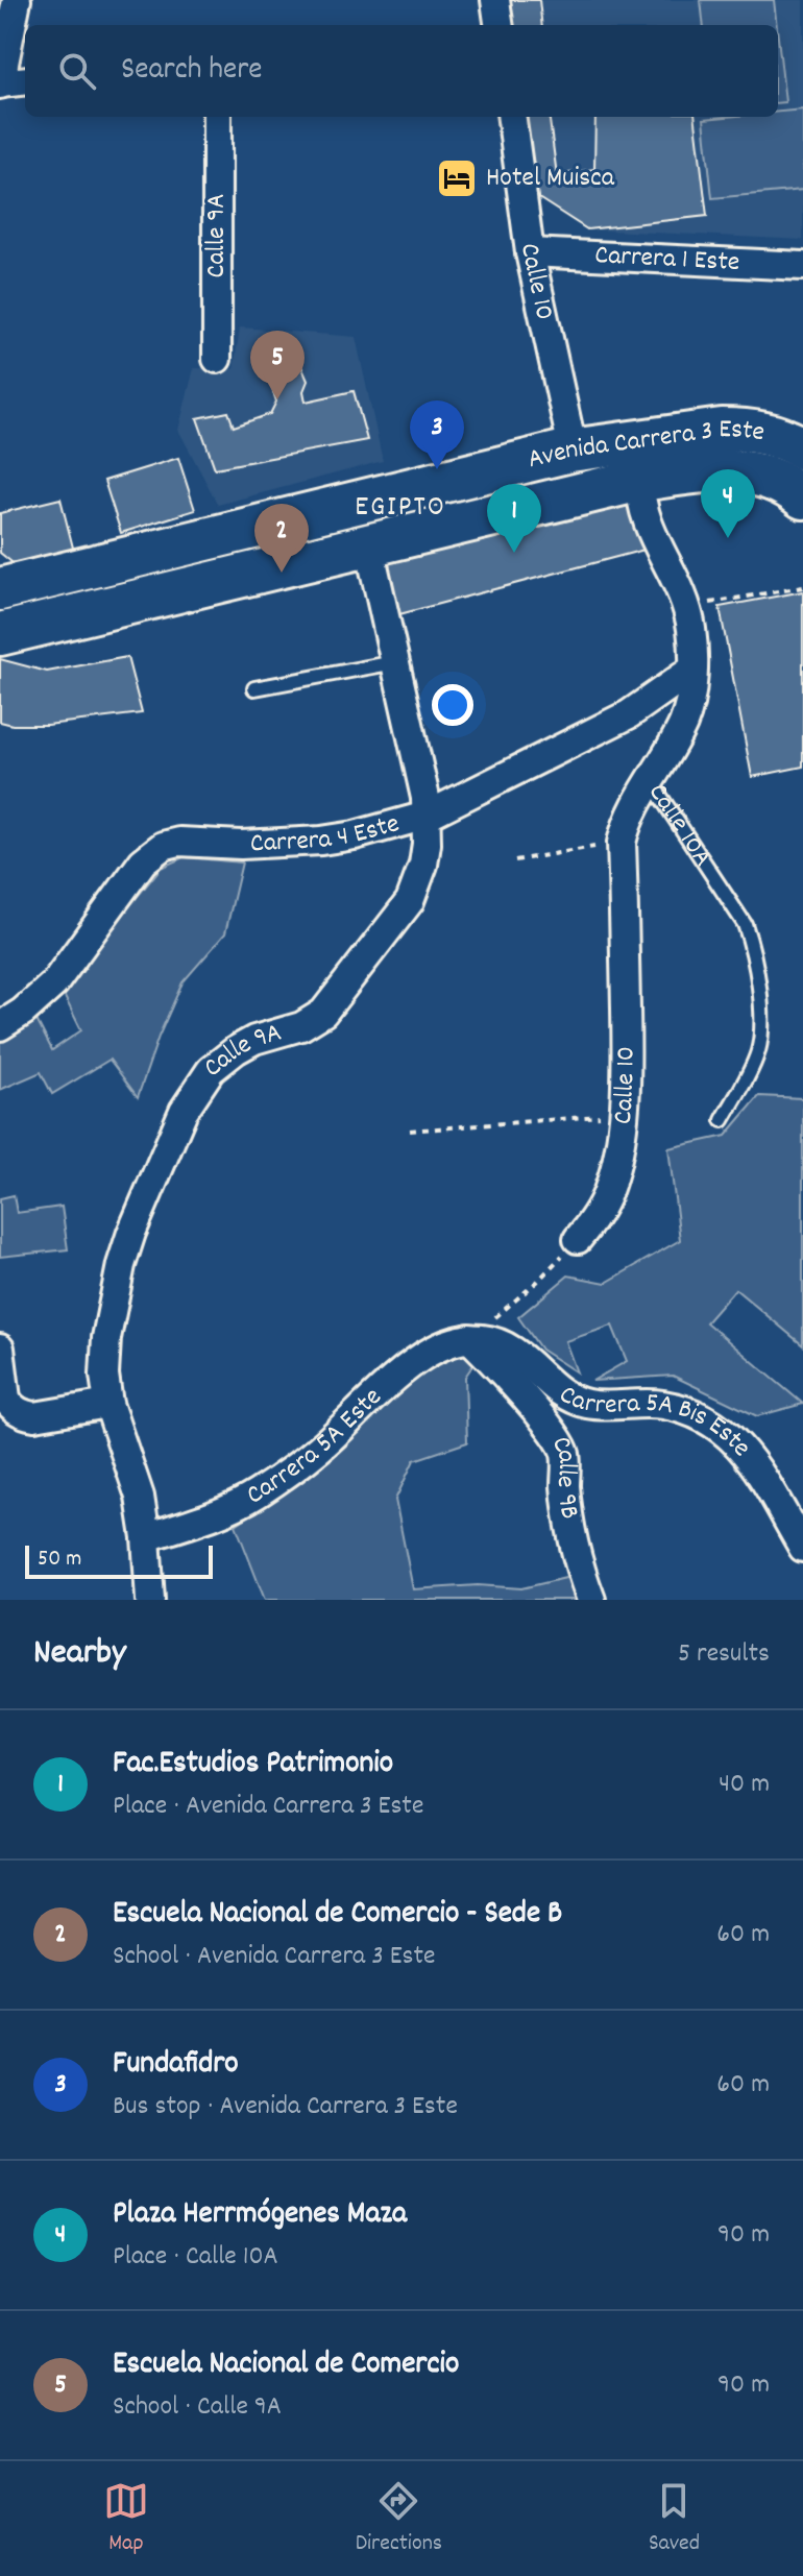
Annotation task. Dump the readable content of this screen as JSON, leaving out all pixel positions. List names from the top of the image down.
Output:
{
  "streets": {
    "main road": ["Avenida Carrera 3 Este"],
    "street": [
      "Calle 9A",
      "Carrera 1 Este",
      "Calle 10",
      "Calle 10A",
      "Carrera 4 Este",
      "Carrera 5A Bis Este",
      "Carrera 5A Este",
      "Calle 9B"
    ]
  },
  "crossings": [
    ["Calle 9A", "Avenida Carrera 3 Este"],
    ["Calle 9A", "Carrera 4 Este"],
    ["Calle 9A", "Carrera 5A Este"],
    ["Carrera 1 Este", "Calle 10"],
    ["Calle 10", "Avenida Carrera 3 Este"],
    ["Calle 10", "Calle 10A"],
    ["Avenida Carrera 3 Este", "Calle 10A"],
    ["Calle 10A", "Carrera 4 Este"],
    ["Carrera 5A Bis Este", "Carrera 5A Este"],
    ["Carrera 5A Bis Este", "Calle 9B"],
    ["Carrera 5A Este", "Calle 9B"]
  ],
  "districts": ["EGIPTO"],
  "places": {
    "hotel": ["Hotel Muisca"]
  },
  "scale_bar": "50 m",
  "page": {
    "search": "Search here",
    "pins": [
      "5",
      "3",
      "4",
      "1",
      "2"
    ],
    "scale": "50 m",
    "heading": ["Nearby", "5 results"],
    "list": [
      {
        "mark": "1",
        "name": "Fac.Estudios Patrimonio",
        "note": "Place · Avenida Carrera 3 Este",
        "value": "40 m"
      },
      {
        "mark": "2",
        "name": "Escuela Nacional de Comercio - Sede B",
        "note": "School · Avenida Carrera 3 Este",
        "value": "60 m"
      },
      {
        "mark": "3",
        "name": "Fundafidro",
        "note": "Bus stop · Avenida Carrera 3 Este",
        "value": "60 m"
      },
      {
        "mark": "4",
        "name": "Plaza Herrmógenes Maza",
        "note": "Place · Calle 10A",
        "value": "90 m"
      },
      {
        "mark": "5",
        "name": "Escuela Nacional de Comercio",
        "note": "School · Calle 9A",
        "value": "90 m"
      }
    ],
    "nav": ["Map", "Directions", "Saved"]
  }
}
